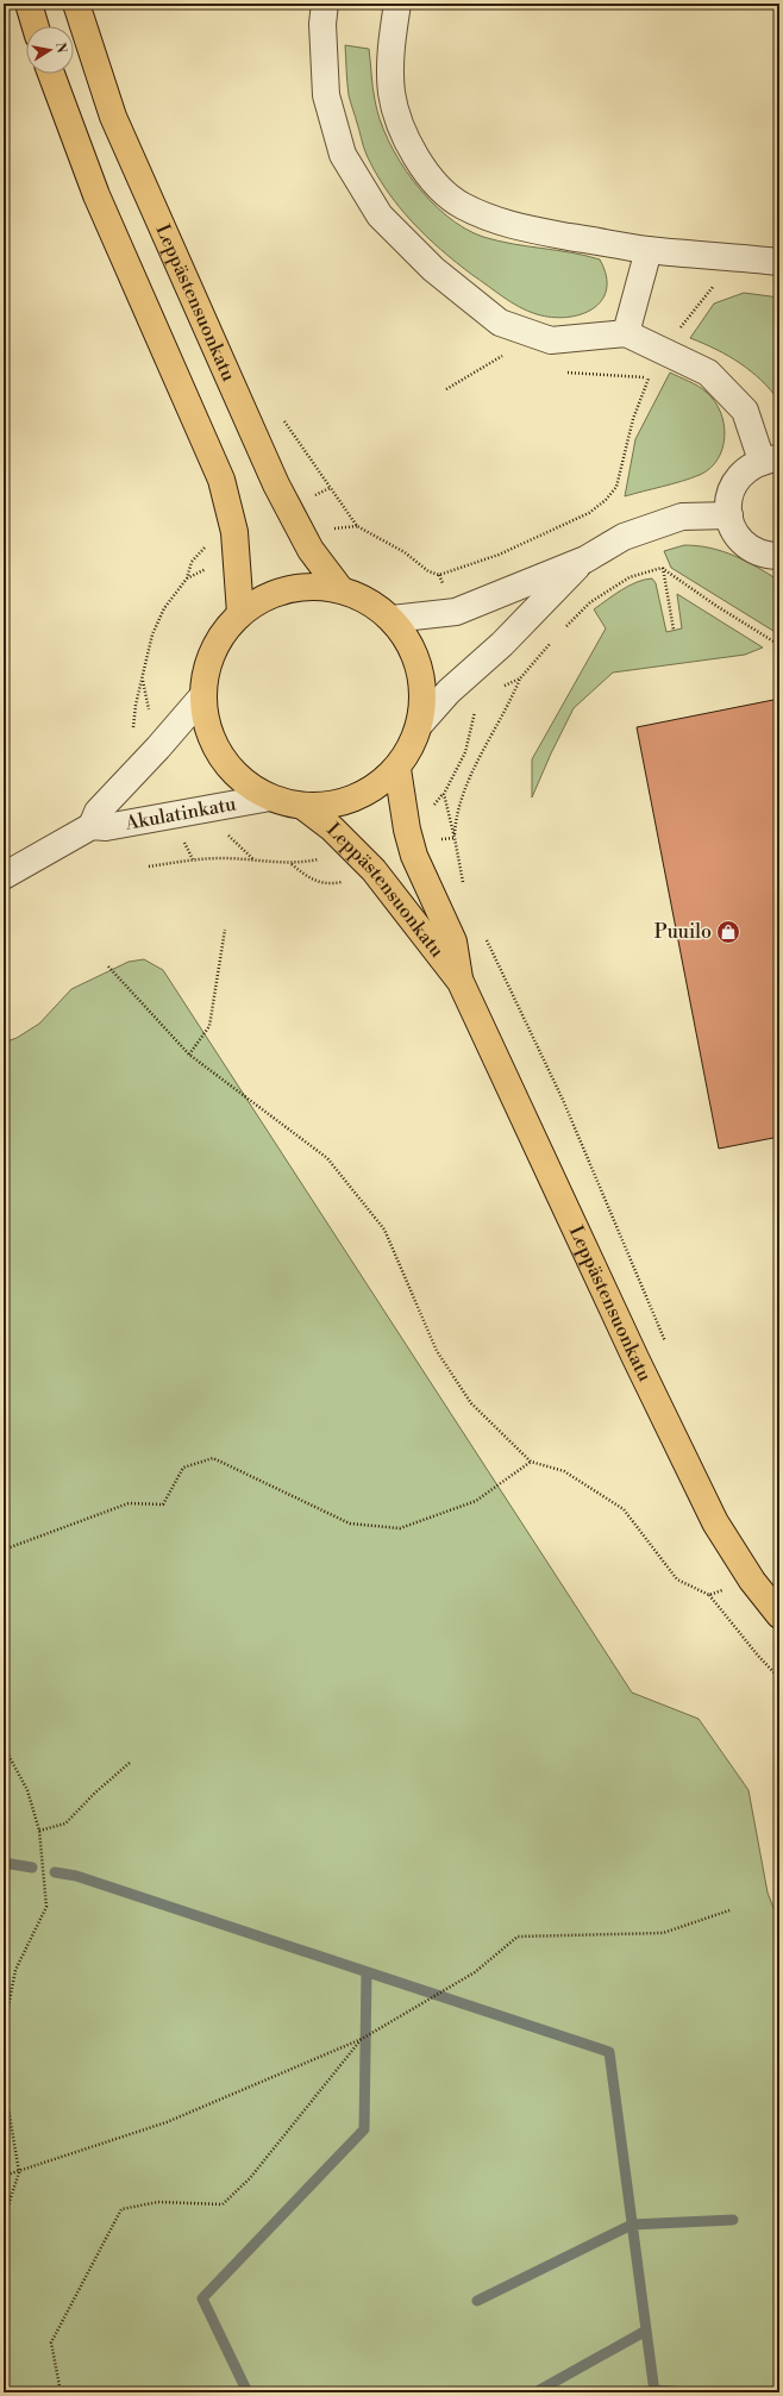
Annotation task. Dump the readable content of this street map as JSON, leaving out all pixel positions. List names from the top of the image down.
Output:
{
  "streets": {
    "main road": ["Leppästensuonkatu"],
    "street": ["Akulatinkatu"]
  },
  "places": {
    "shop": ["Puuilo"]
  },
  "north": "right"
}
